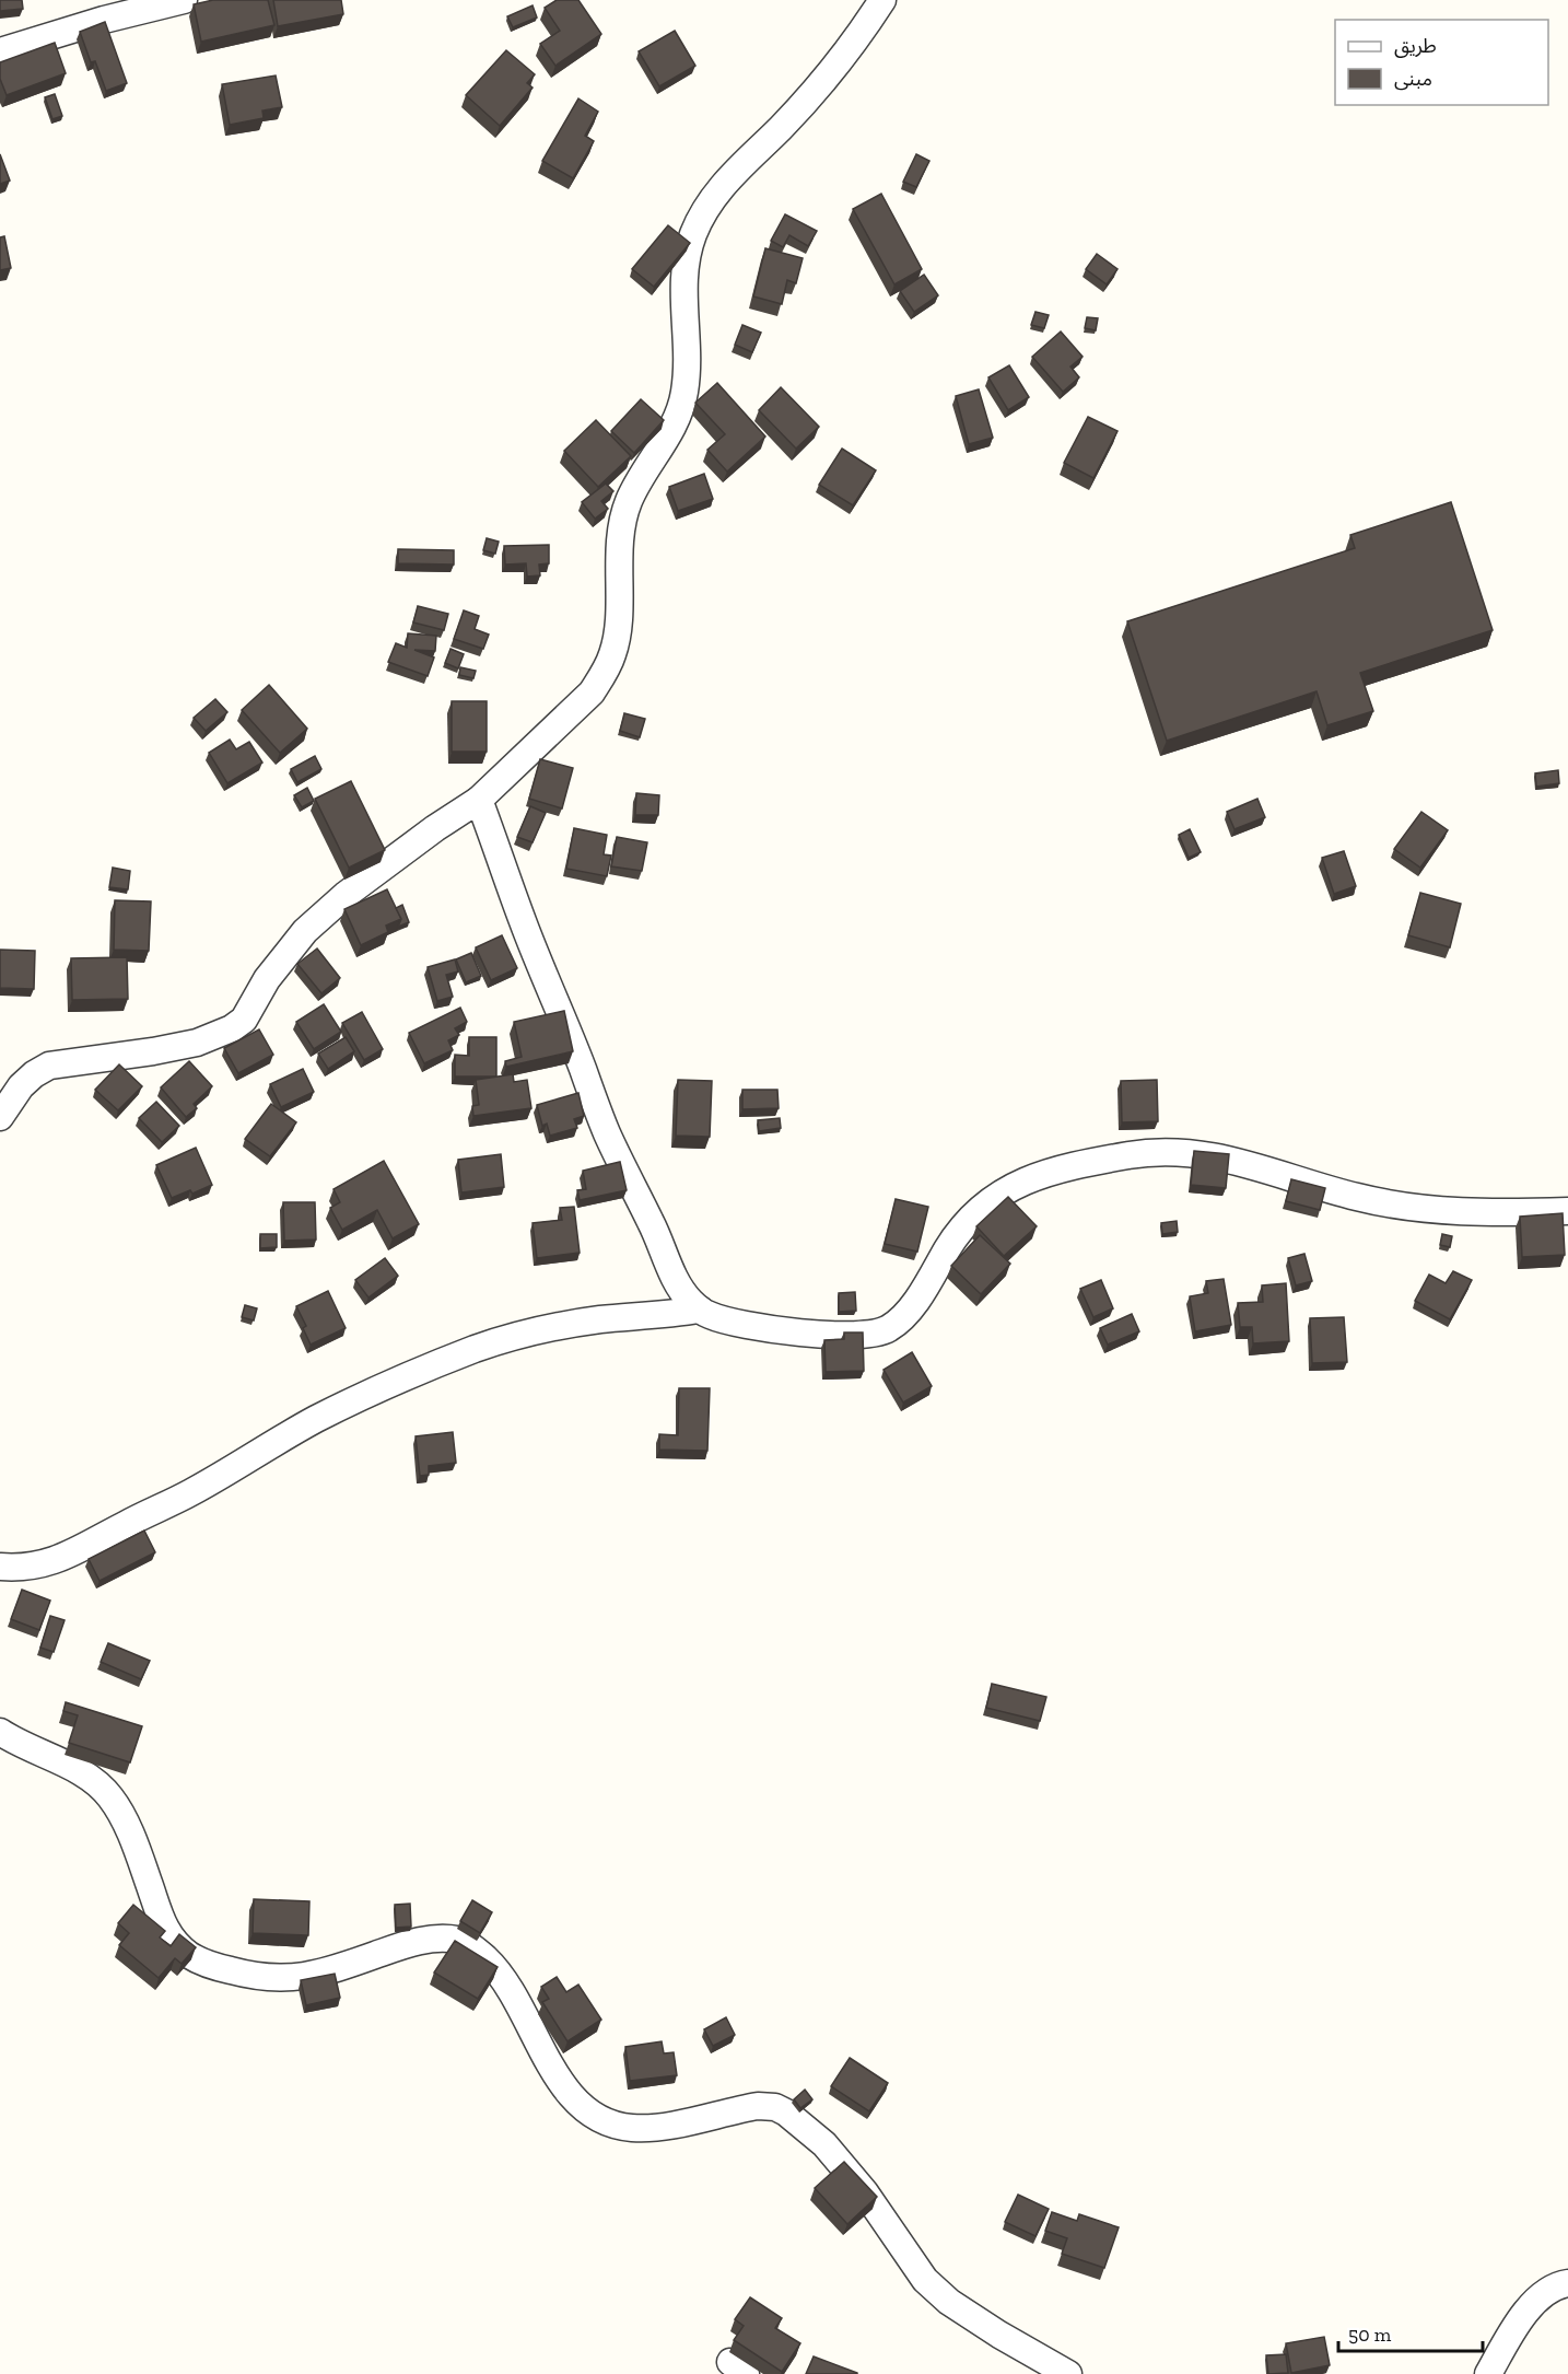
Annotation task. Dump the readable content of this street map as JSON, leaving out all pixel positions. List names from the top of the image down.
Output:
{
  "legend": ["طريق", "مبنى"],
  "scale_bar": "50 m"
}
